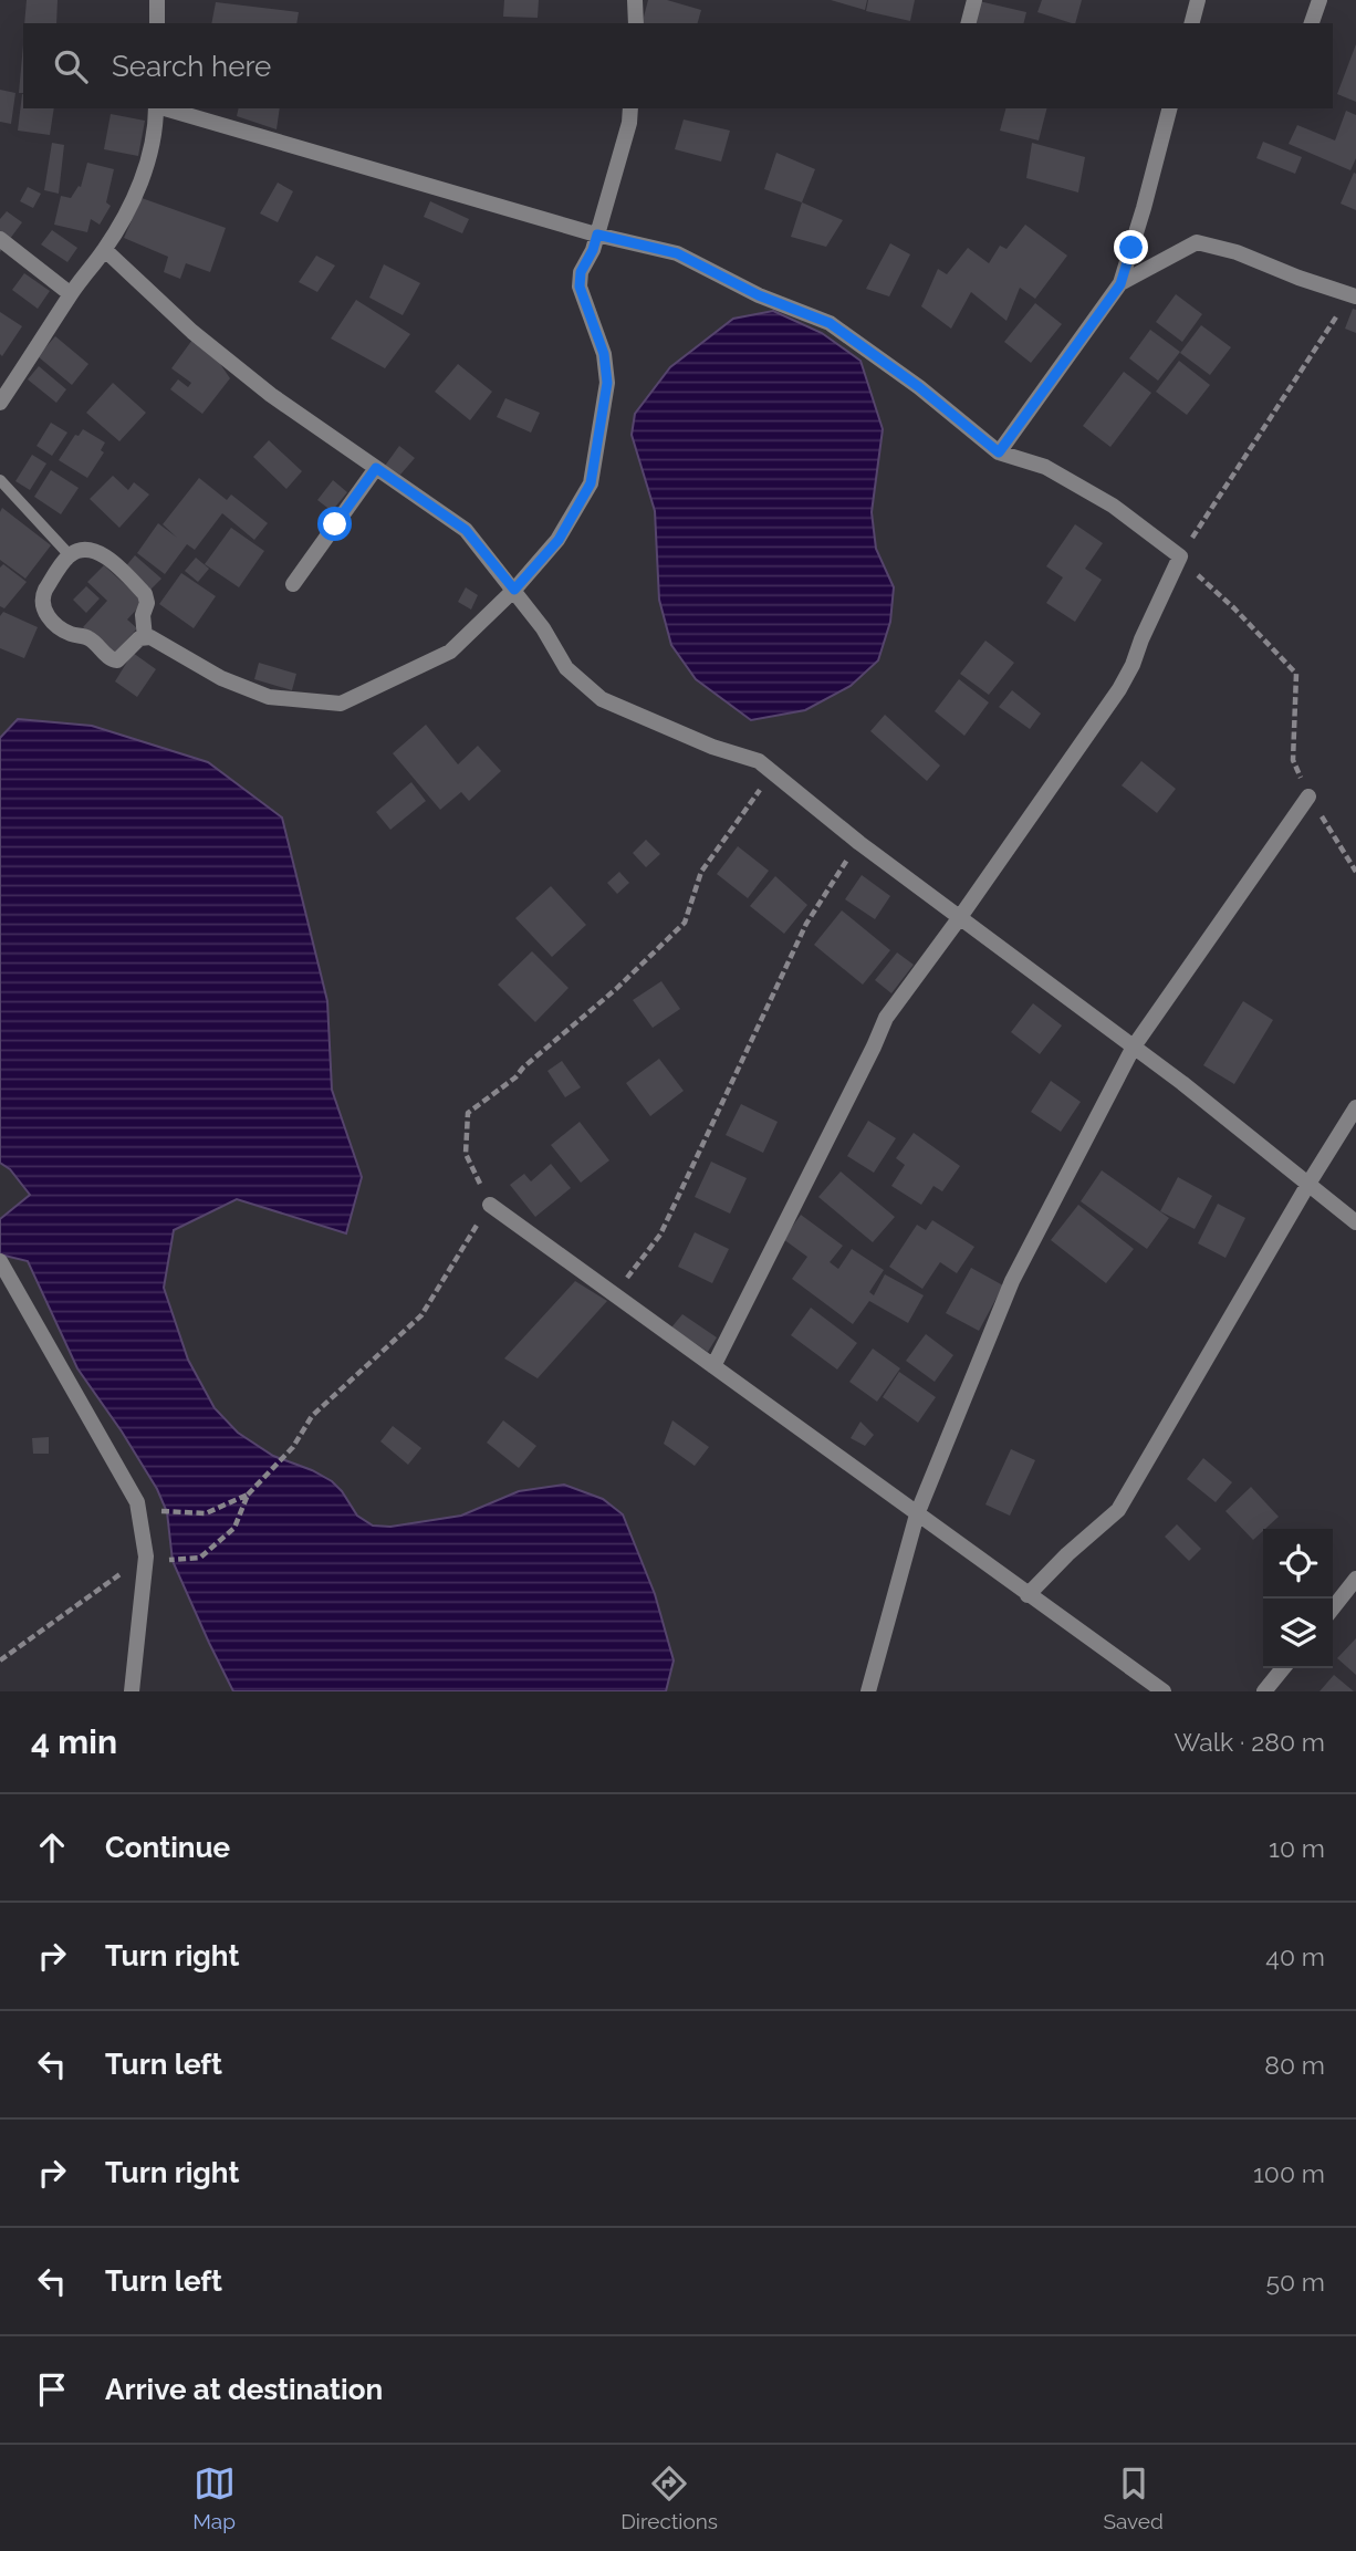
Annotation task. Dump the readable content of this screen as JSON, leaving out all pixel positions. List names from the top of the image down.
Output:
{
  "page": {
    "search": "Search here",
    "heading": ["4 min", "Walk · 280 m"],
    "list": [
      ["Continue", "10 m"],
      ["Turn right", "40 m"],
      ["Turn left", "80 m"],
      ["Turn right", "100 m"],
      ["Turn left", "50 m"],
      "Arrive at destination"
    ],
    "nav": ["Map", "Directions", "Saved"]
  }
}
